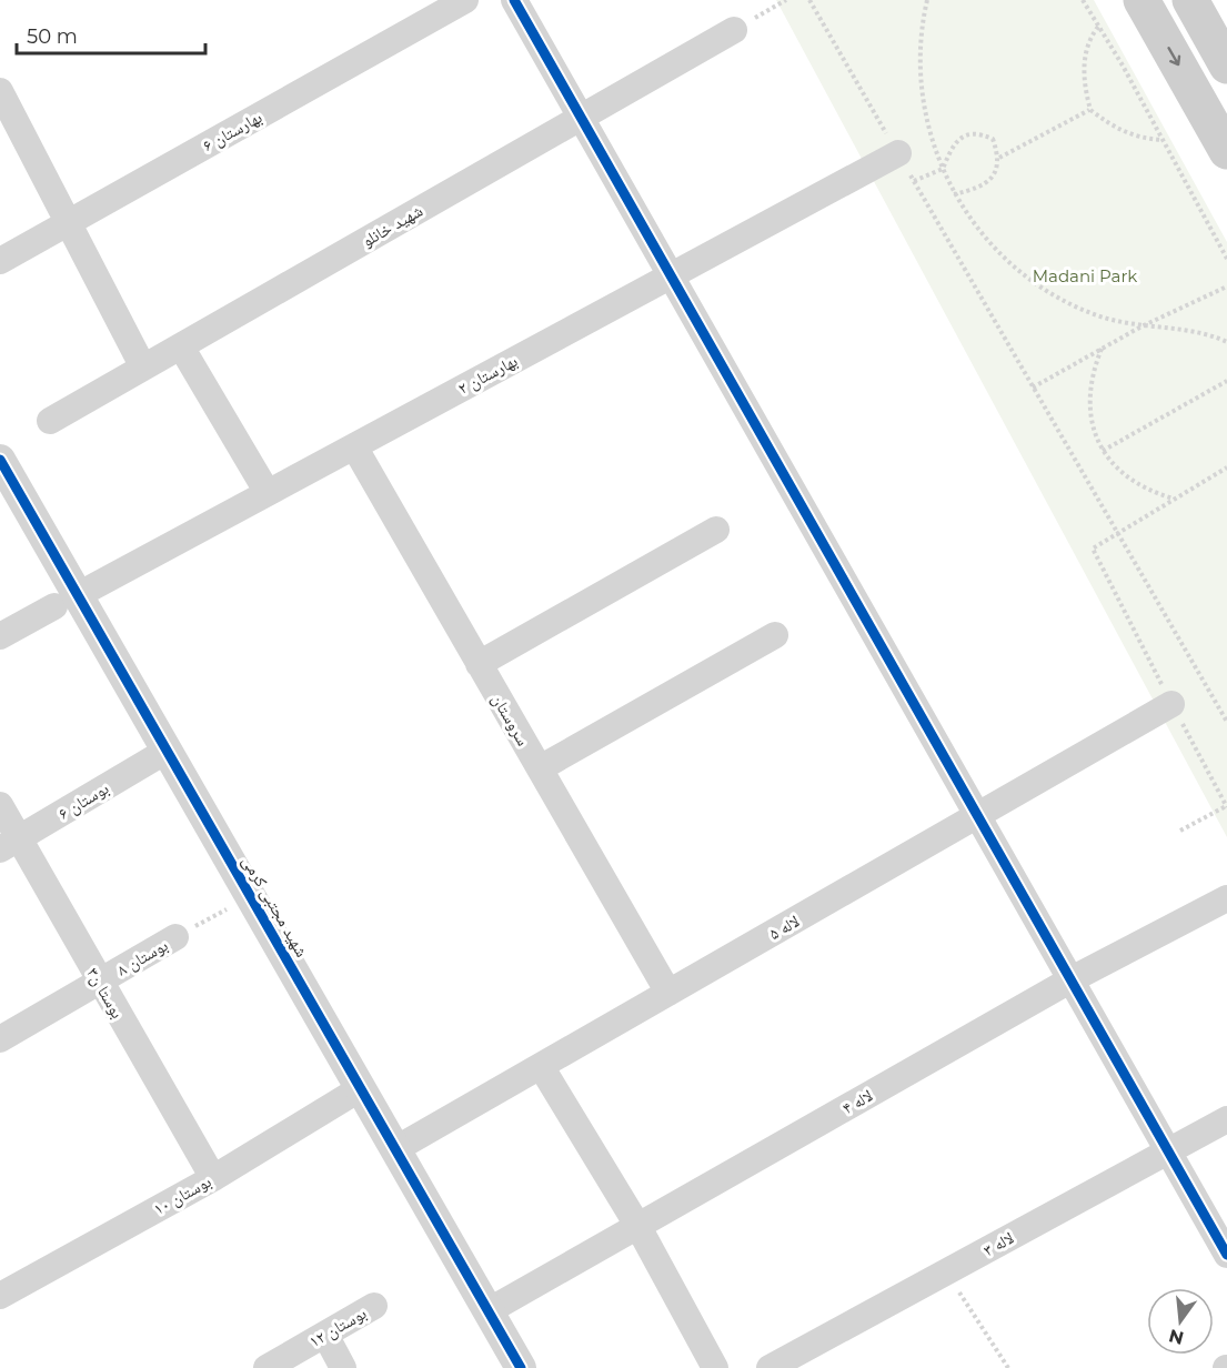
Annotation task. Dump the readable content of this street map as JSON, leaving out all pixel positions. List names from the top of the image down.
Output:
{
  "streets": {
    "street": [
      "بهارستان ۶",
      "شهید خانلو",
      "بهارستان ۲",
      "سروستان",
      "بوستان ۶",
      "شهید مجتبی کرمی",
      "لاله ۵",
      "بوستان ۸",
      "بوستا ن۳",
      "لاله ۴",
      "بوستان ۱۰",
      "لاله ۳",
      "بوستان ۱۲"
    ]
  },
  "crossings": [
    ["بهارستان ۲", "سروستان"],
    ["بهارستان ۲", "شهید مجتبی کرمی"],
    ["سروستان", "لاله ۵"],
    ["بوستان ۶", "شهید مجتبی کرمی"],
    ["بوستان ۶", "بوستا ن۳"],
    ["شهید مجتبی کرمی", "لاله ۵"],
    ["شهید مجتبی کرمی", "بوستان ۸"],
    ["شهید مجتبی کرمی", "لاله ۴"],
    ["شهید مجتبی کرمی", "بوستان ۱۰"],
    ["بوستان ۸", "بوستا ن۳"],
    ["بوستا ن۳", "بوستان ۱۰"]
  ],
  "parks": ["Madani Park"],
  "scale_bar": "50 m",
  "north": "bottom"
}
